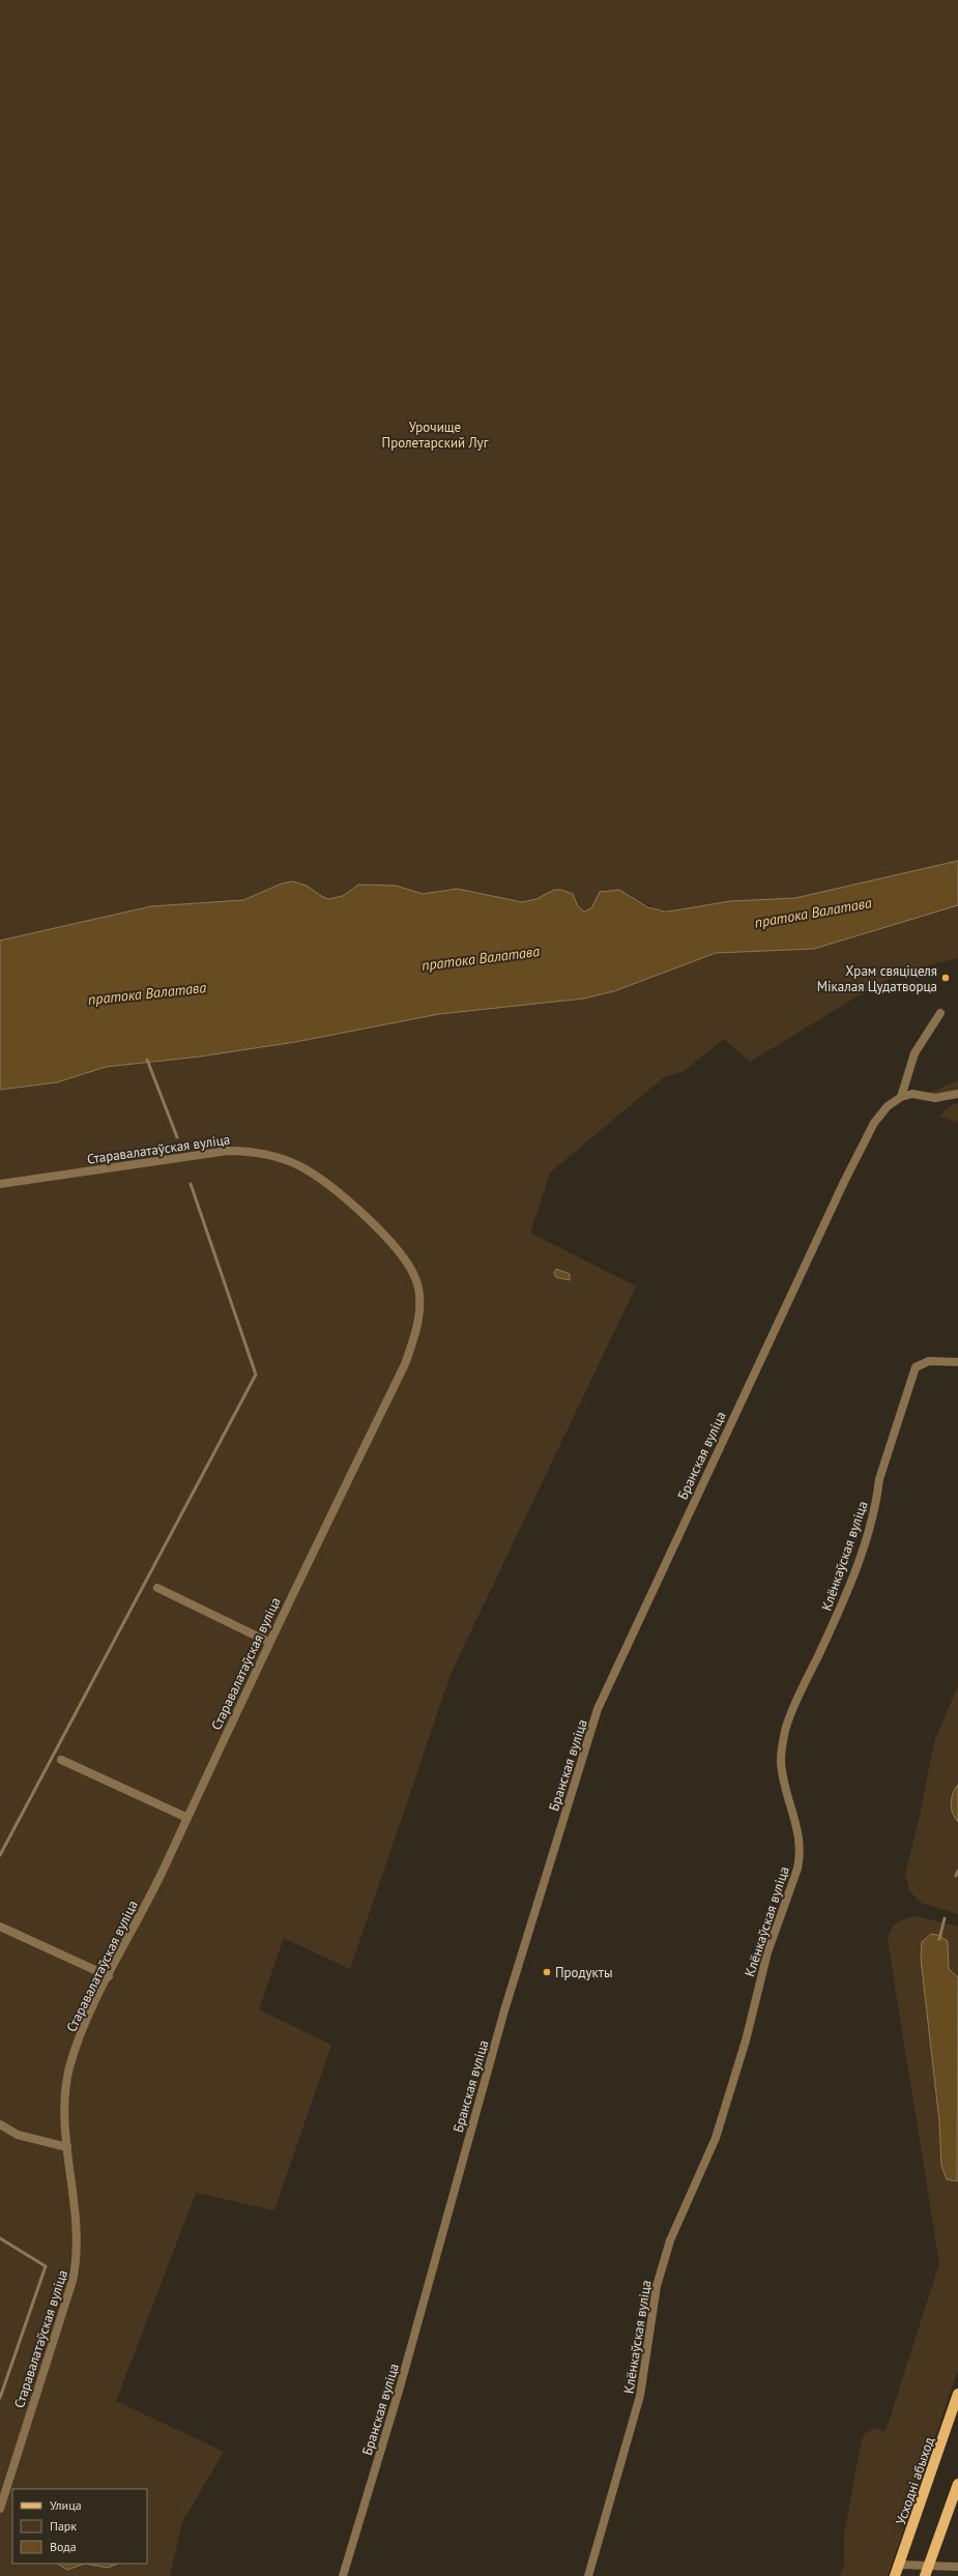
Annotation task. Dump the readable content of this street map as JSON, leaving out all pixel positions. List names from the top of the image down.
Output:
{
  "streets": {
    "main road": ["Усходні абыход"],
    "street": ["Старавалатаўская вуліца", "Бранская вуліца", "Клёнкаўская вуліца"]
  },
  "water": ["пратока Валатава"],
  "parks": ["Урочище Пролетарский Луг"],
  "places": ["Храм свяціцеля Мікалая Цудатворца", "Продукты"],
  "legend": ["Улица", "Парк", "Вода"]
}
